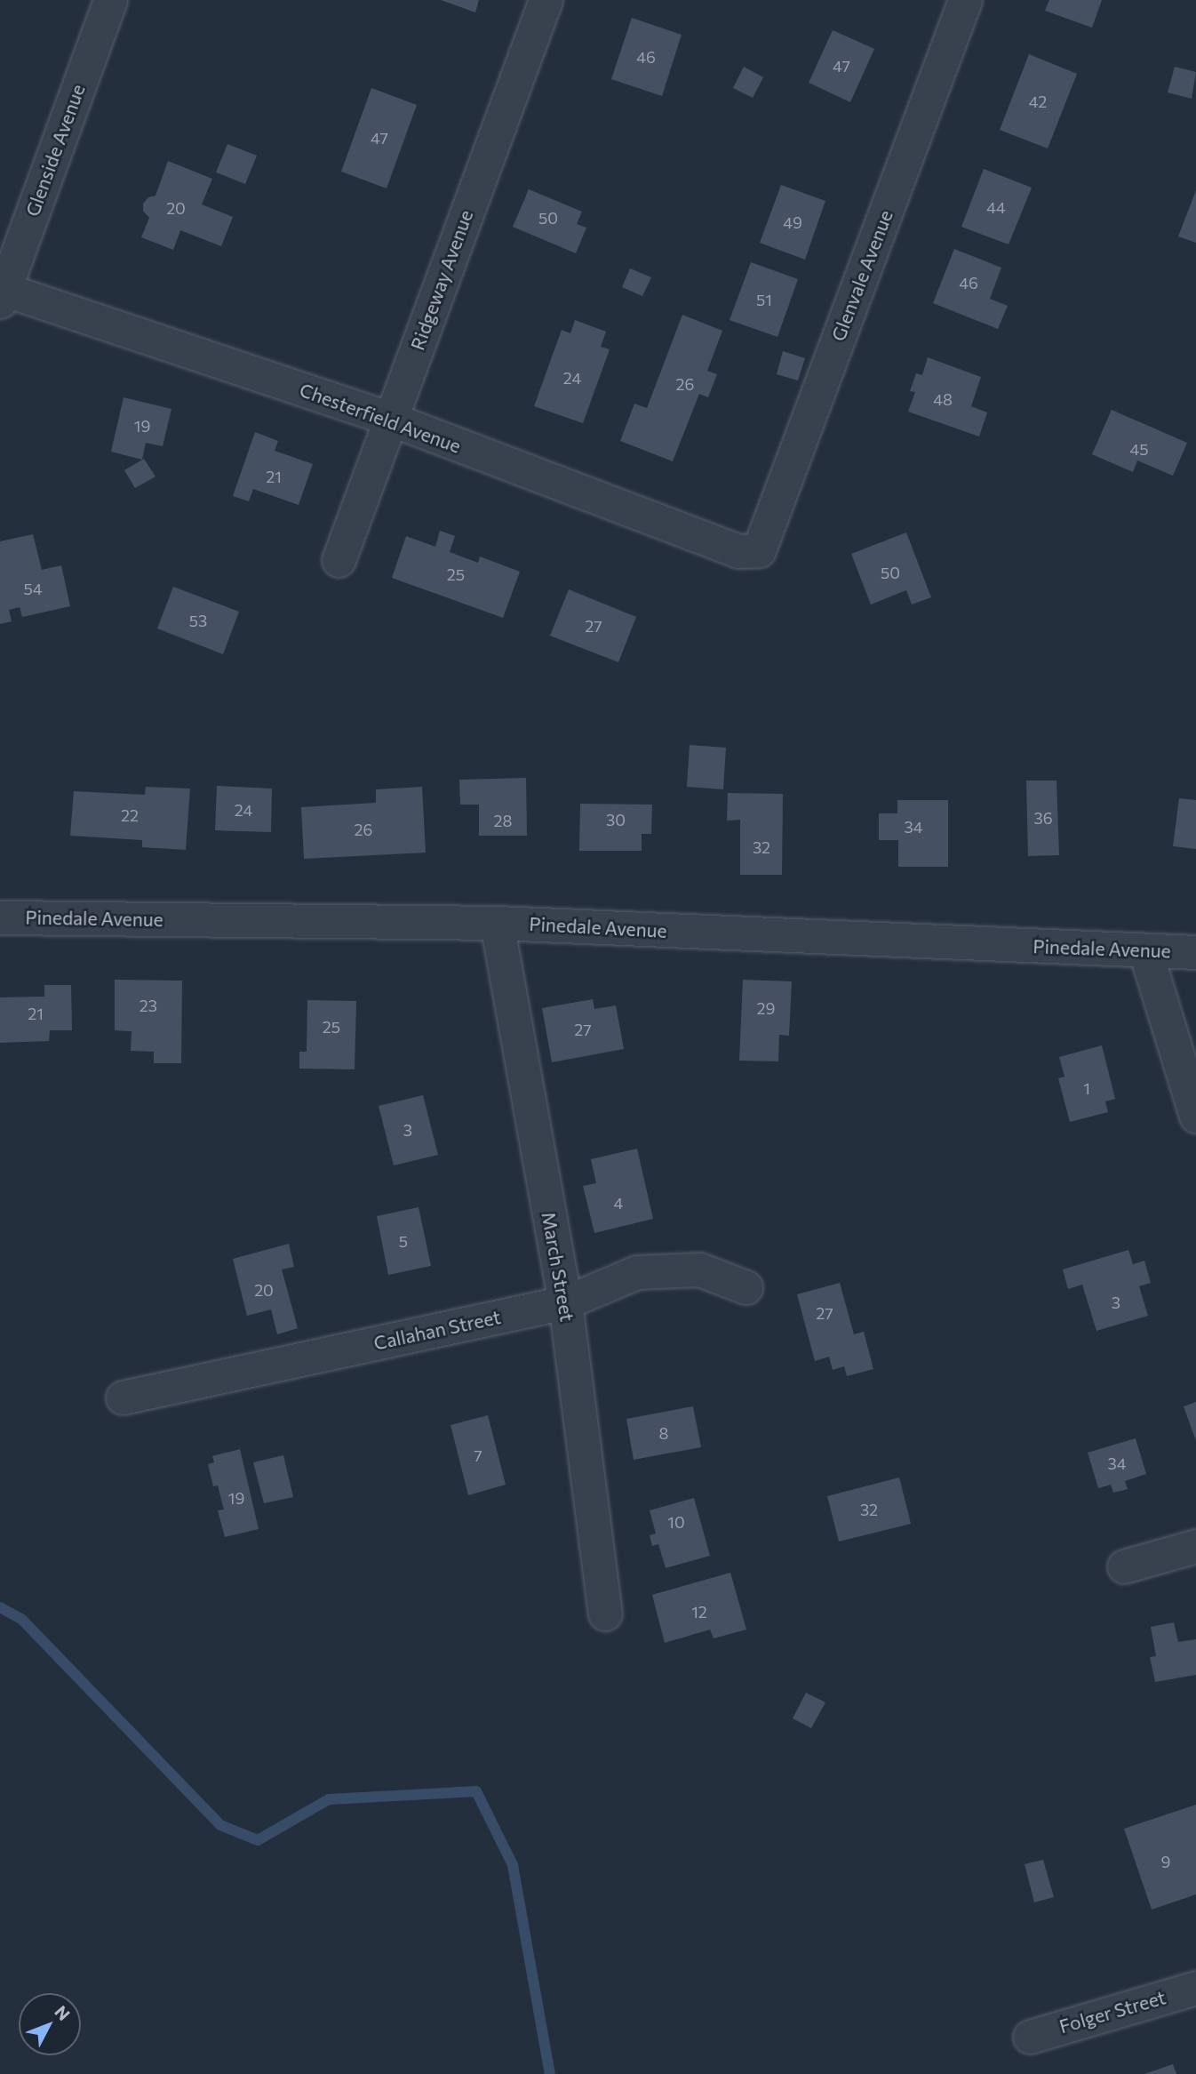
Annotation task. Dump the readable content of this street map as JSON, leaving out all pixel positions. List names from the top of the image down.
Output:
{
  "streets": {
    "street": [
      "Glenside Avenue",
      "Glenvale Avenue",
      "Ridgeway Avenue",
      "Chesterfield Avenue",
      "Pinedale Avenue",
      "March Street",
      "Callahan Street",
      "Folger Street"
    ]
  },
  "crossings": [
    ["Glenside Avenue", "Chesterfield Avenue"],
    ["Glenvale Avenue", "Chesterfield Avenue"],
    ["Ridgeway Avenue", "Chesterfield Avenue"],
    ["Pinedale Avenue", "March Street"],
    ["March Street", "Callahan Street"]
  ],
  "house_numbers": [
    "46",
    "47",
    "42",
    "47",
    "44",
    "20",
    "50",
    "49",
    "46",
    "51",
    "24",
    "26",
    "48",
    "19",
    "45",
    "21",
    "50",
    "25",
    "54",
    "53",
    "27",
    "24",
    "22",
    "36",
    "30",
    "28",
    "34",
    "26",
    "32",
    "23",
    "29",
    "21",
    "25",
    "27",
    "1",
    "3",
    "4",
    "5",
    "20",
    "3",
    "27",
    "8",
    "7",
    "34",
    "19",
    "32",
    "10",
    "12",
    "9"
  ],
  "north": "top right"
}
